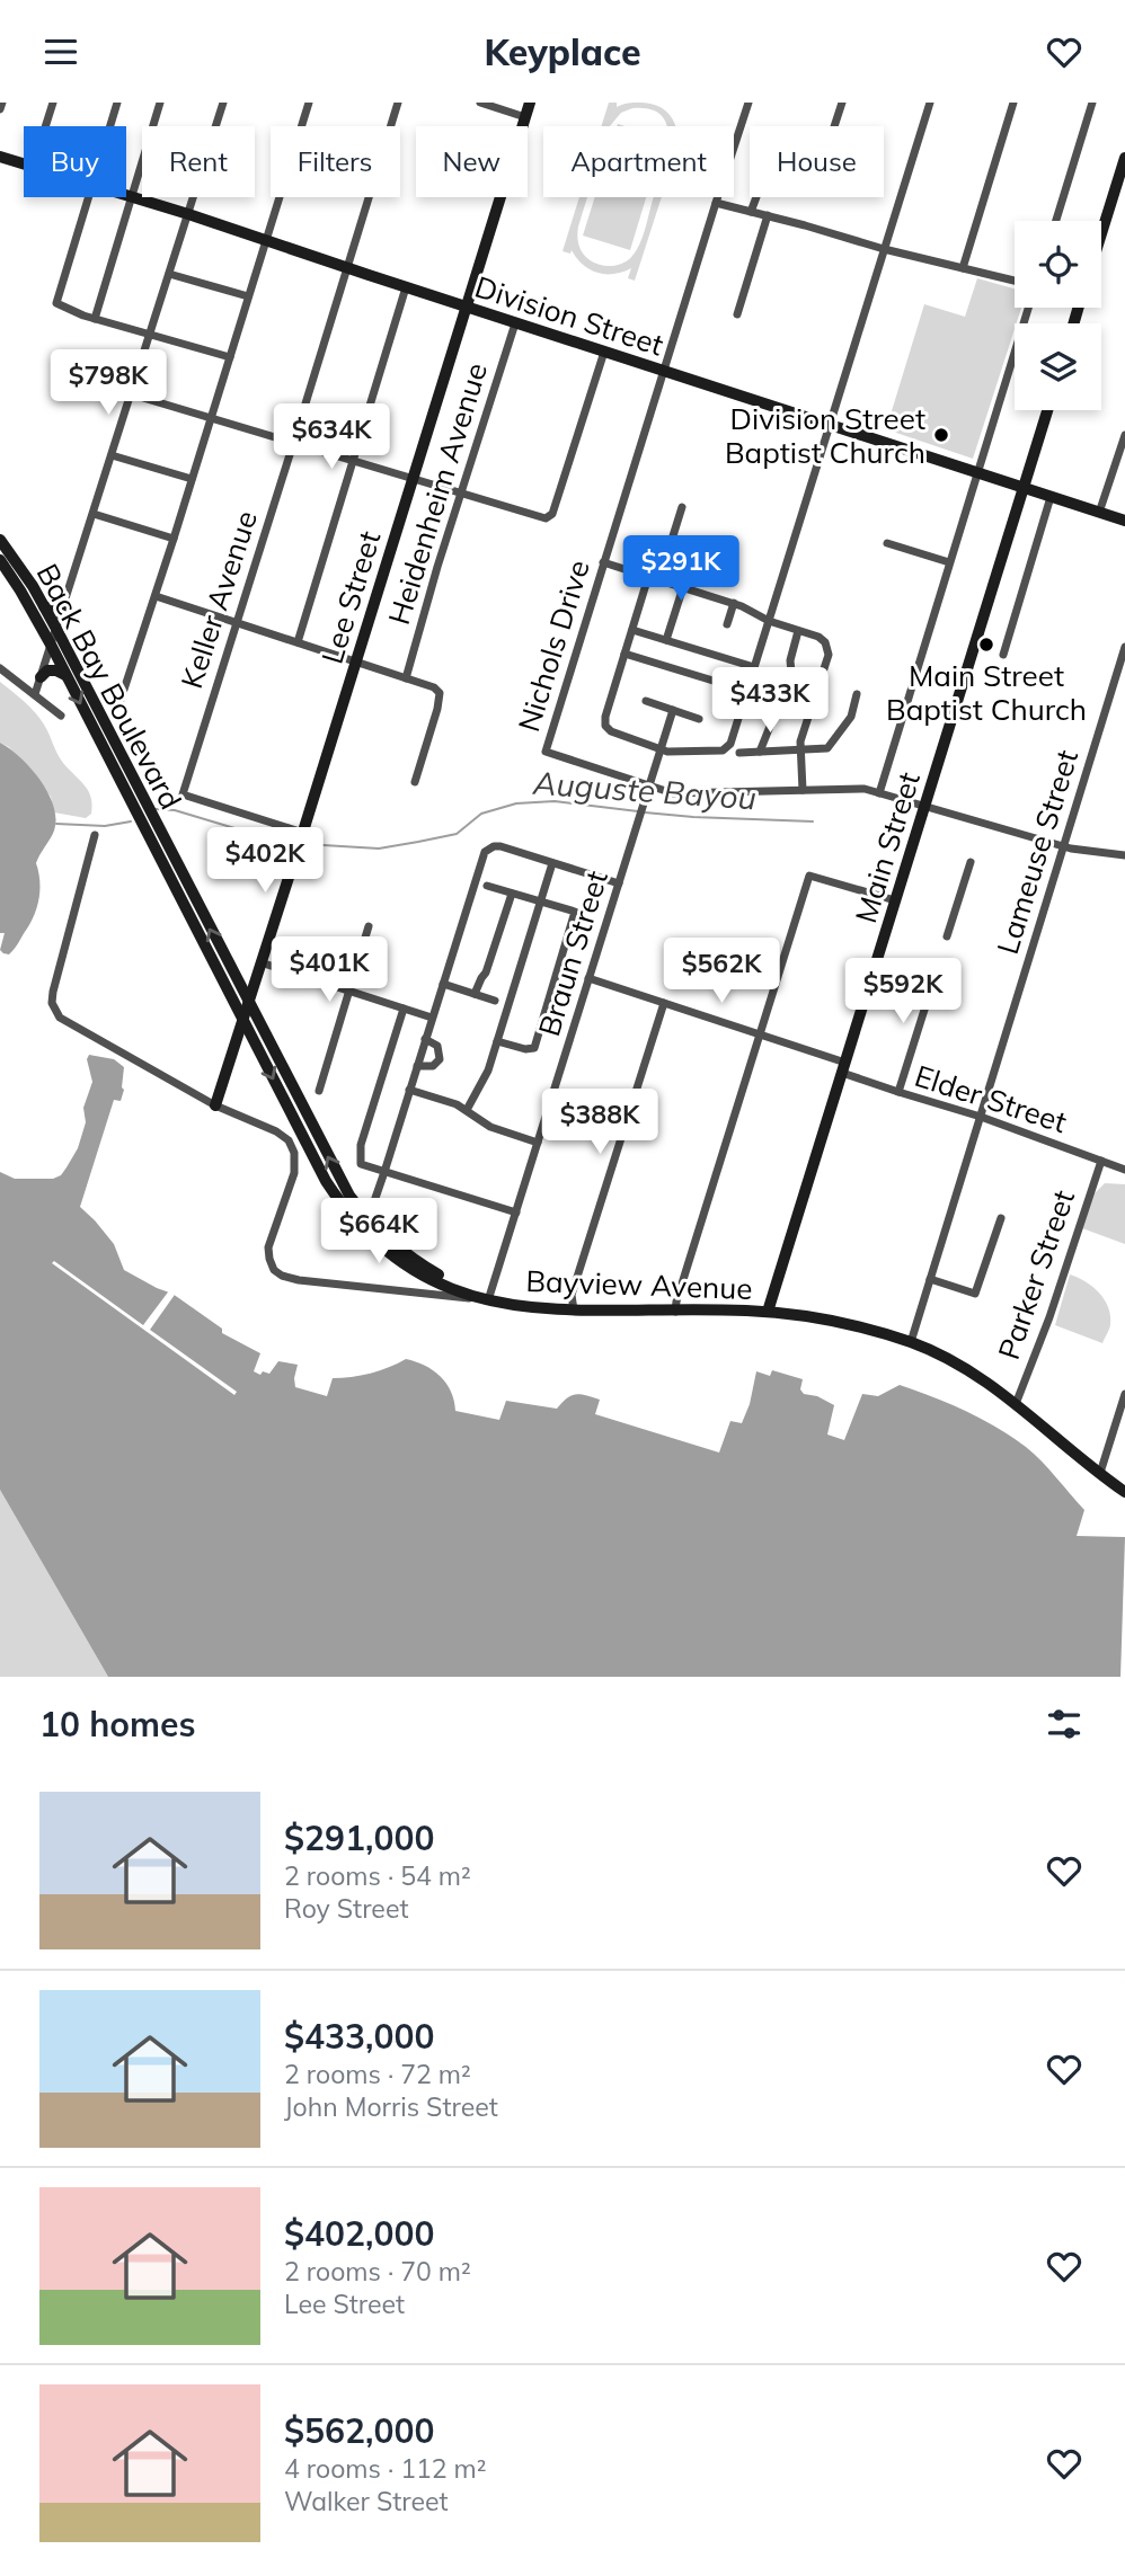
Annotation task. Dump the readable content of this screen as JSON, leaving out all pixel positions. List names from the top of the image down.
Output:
{
  "streets": {
    "main road": [
      "Division Street",
      "Lee Street",
      "Back Bay Boulevard",
      "Main Street",
      "Bayview Avenue"
    ],
    "street": [
      "Heidenheim Avenue",
      "Keller Avenue",
      "Nichols Drive",
      "Lameuse Street",
      "Braun Street",
      "Elder Street",
      "Parker Street"
    ]
  },
  "crossings": [
    ["Division Street", "Heidenheim Avenue"],
    ["Division Street", "Lee Street"],
    ["Division Street", "Keller Avenue"],
    ["Division Street", "Nichols Drive"],
    ["Division Street", "Main Street"],
    ["Lee Street", "Keller Avenue"],
    ["Lee Street", "Back Bay Boulevard"],
    ["Lee Street", "Bayview Avenue"],
    ["Nichols Drive", "Braun Street"],
    ["Back Bay Boulevard", "Braun Street"],
    ["Back Bay Boulevard", "Bayview Avenue"],
    ["Main Street", "Elder Street"],
    ["Main Street", "Bayview Avenue"],
    ["Lameuse Street", "Elder Street"],
    ["Lameuse Street", "Bayview Avenue"],
    ["Braun Street", "Elder Street"],
    ["Braun Street", "Bayview Avenue"],
    ["Elder Street", "Parker Street"],
    ["Parker Street", "Bayview Avenue"]
  ],
  "water": ["Auguste Bayou"],
  "places": ["Division Street Baptist Church", "Main Street Baptist Church"],
  "page": {
    "header": "Keyplace",
    "chip": [
      "Buy",
      "Rent",
      "Filters",
      "New",
      "Apartment",
      "House"
    ],
    "price": [
      "$798K",
      "$634K",
      "$291K",
      "$433K",
      "$402K",
      "$401K",
      "$562K",
      "$592K",
      "$388K",
      "$664K"
    ],
    "heading": "10 homes",
    "list": [
      {
        "name": "$291,000",
        "note": "2 rooms · 54 m² · Roy Street"
      },
      {
        "name": "$433,000",
        "note": "2 rooms · 72 m² · John Morris Street"
      },
      {
        "name": "$402,000",
        "note": "2 rooms · 70 m² · Lee Street"
      },
      {
        "name": "$562,000",
        "note": "4 rooms · 112 m² · Walker Street"
      }
    ]
  }
}
